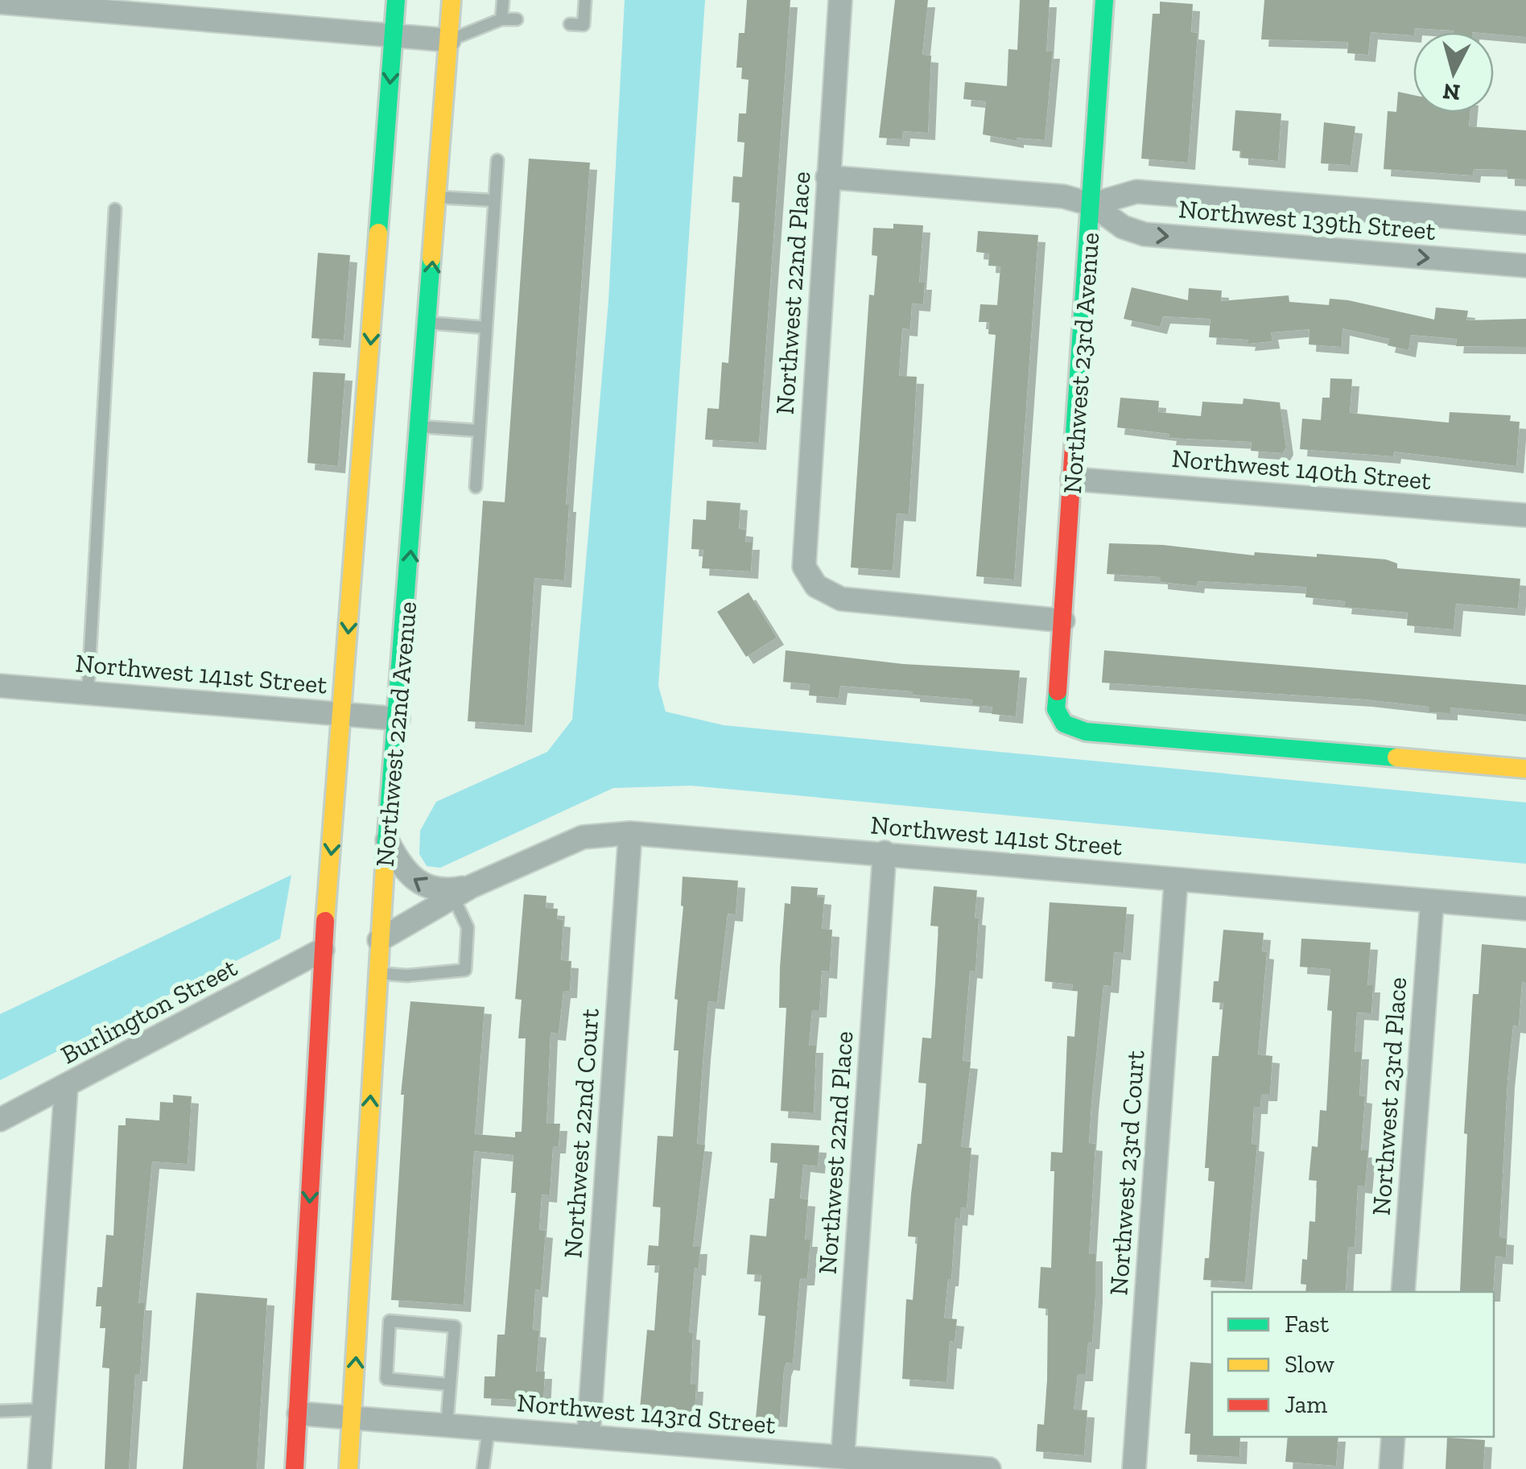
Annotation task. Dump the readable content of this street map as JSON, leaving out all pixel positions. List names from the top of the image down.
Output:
{
  "streets": {
    "main road": ["Northwest 23rd Avenue", "Northwest 22nd Avenue"],
    "street": [
      "Northwest 139th Street",
      "Northwest 22nd Place",
      "Northwest 140th Street",
      "Northwest 141st Street",
      "Burlington Street",
      "Northwest 23rd Place",
      "Northwest 22nd Court",
      "Northwest 23rd Court",
      "Northwest 143rd Street"
    ]
  },
  "crossings": [
    ["Northwest 139th Street", "Northwest 22nd Place"],
    ["Northwest 139th Street", "Northwest 23rd Avenue"],
    ["Northwest 22nd Place", "Northwest 23rd Avenue"],
    ["Northwest 22nd Place", "Northwest 141st Street"],
    ["Northwest 22nd Place", "Northwest 143rd Street"],
    ["Northwest 23rd Avenue", "Northwest 140th Street"],
    ["Northwest 141st Street", "Northwest 22nd Avenue"],
    ["Northwest 141st Street", "Northwest 23rd Place"],
    ["Northwest 141st Street", "Northwest 22nd Court"],
    ["Northwest 141st Street", "Northwest 23rd Court"],
    ["Northwest 22nd Avenue", "Burlington Street"],
    ["Northwest 22nd Avenue", "Northwest 143rd Street"],
    ["Northwest 22nd Court", "Northwest 143rd Street"]
  ],
  "legend": ["Fast", "Slow", "Jam"],
  "north": "bottom"
}
